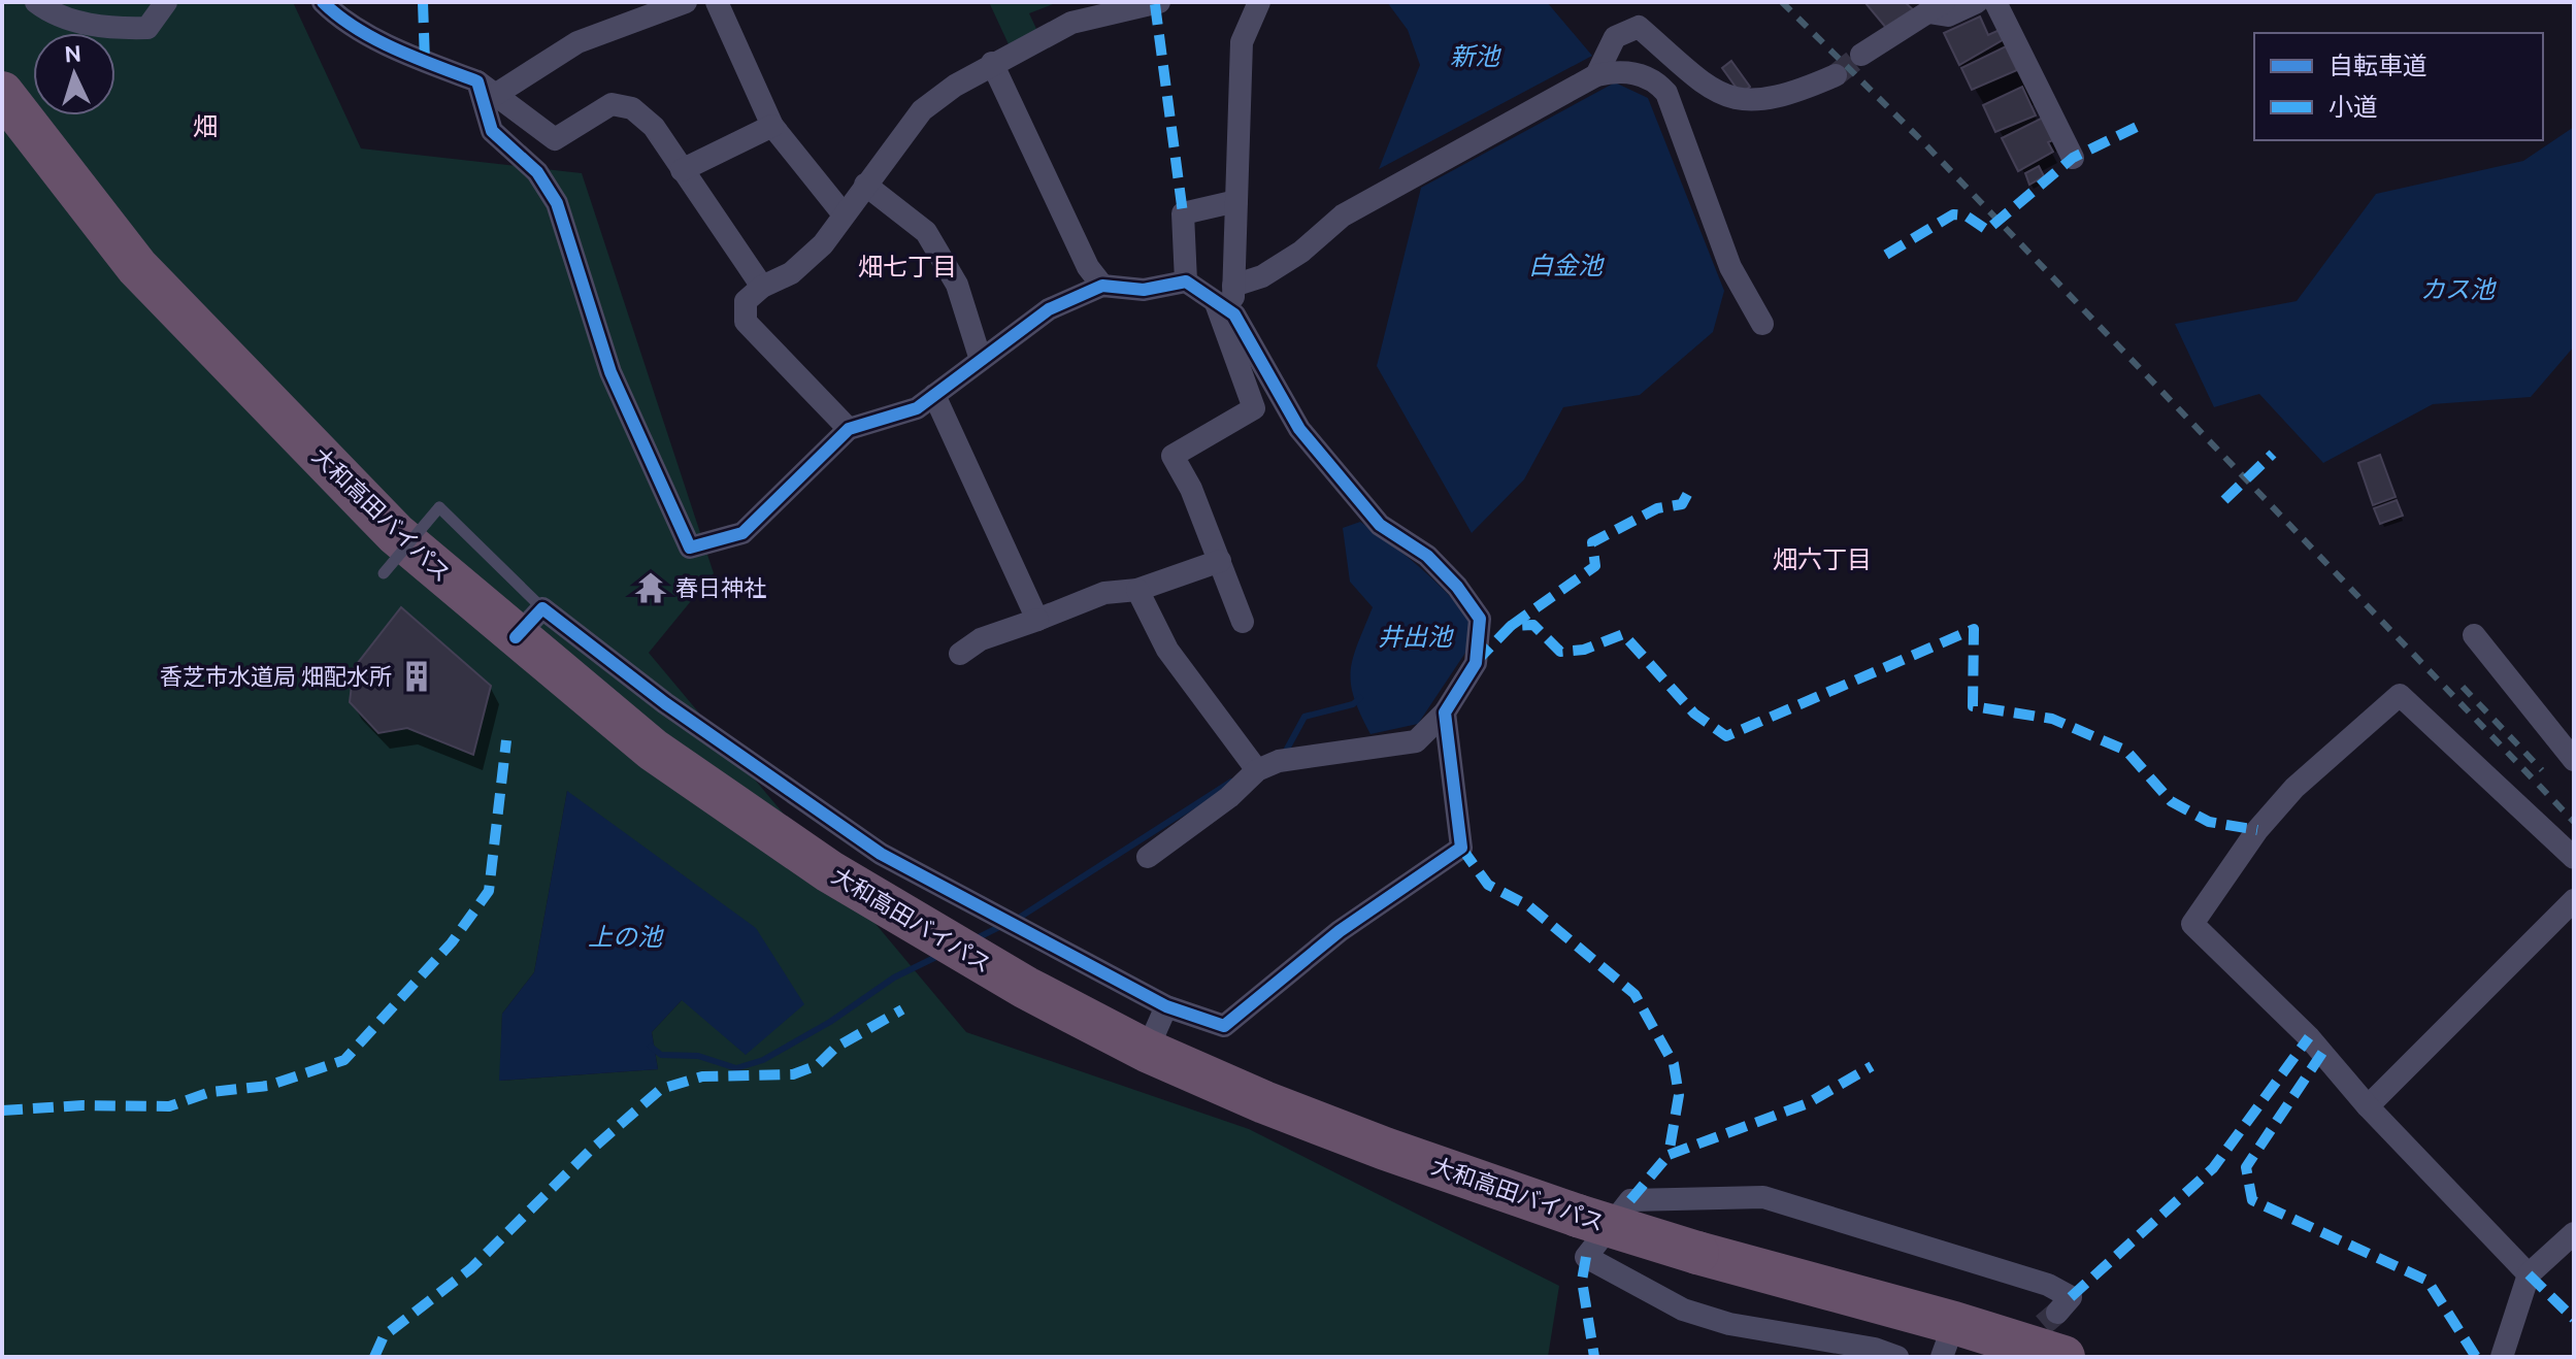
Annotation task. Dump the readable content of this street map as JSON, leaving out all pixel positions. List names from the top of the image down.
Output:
{
  "streets": {
    "highway": ["大和高田バイパス"]
  },
  "districts": ["畑", "畑七丁目", "畑六丁目"],
  "water": [
    "新池",
    "白金池",
    "カス池",
    "井出池",
    "上の池"
  ],
  "places": {
    "temple": ["春日神社"],
    "building": ["香芝市水道局 畑配水所"]
  },
  "legend": ["自転車道", "小道"],
  "north": "top"
}
